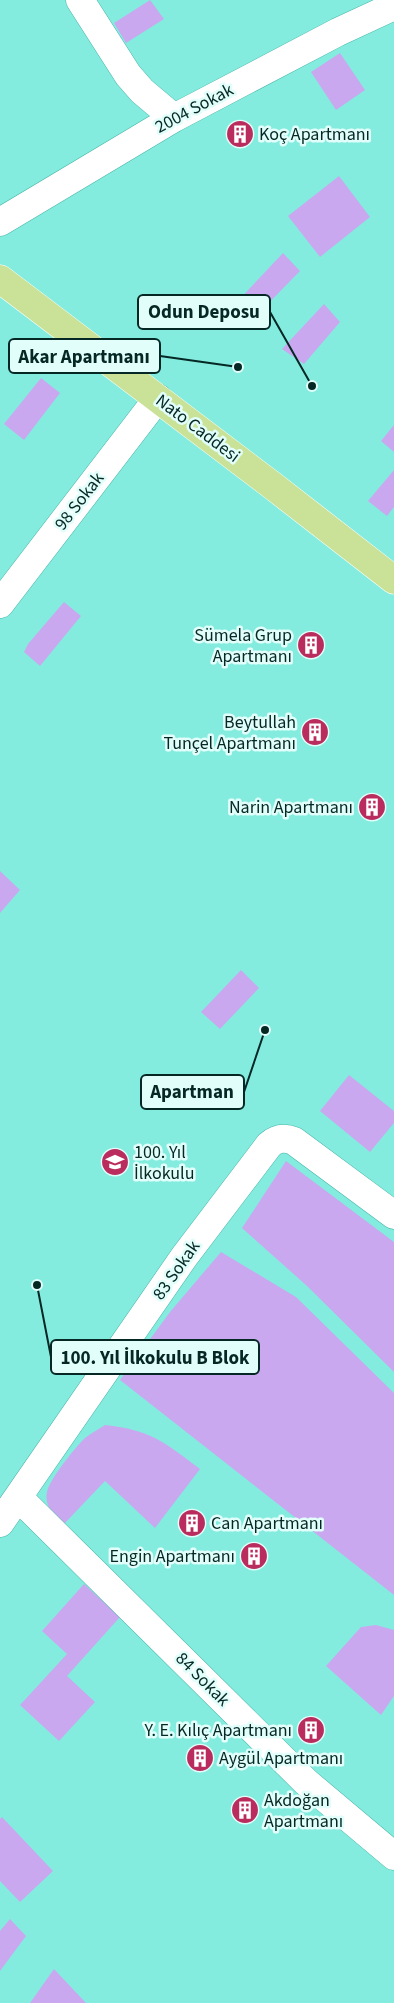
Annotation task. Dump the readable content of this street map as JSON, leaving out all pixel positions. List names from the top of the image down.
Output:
{
  "streets": {
    "main road": ["Nato Caddesi"],
    "street": [
      "2004 Sokak",
      "98 Sokak",
      "83 Sokak",
      "84 Sokak"
    ]
  },
  "crossings": [
    ["Nato Caddesi", "98 Sokak"],
    ["83 Sokak", "84 Sokak"]
  ],
  "places": {
    "building": [
      "Koç Apartmanı",
      "Sümela Grup Apartmanı",
      "Beytullah Tunçel Apartmanı",
      "Narin Apartmanı",
      "Can Apartmanı",
      "Engin Apartmanı",
      "Y. E. Kılıç Apartmanı",
      "Aygül Apartmanı",
      "Akdoğan Apartmanı"
    ],
    "other": [
      "Akar Apartmanı",
      "Odun Deposu",
      "Apartman",
      "100. Yıl İlkokulu B Blok"
    ],
    "school or university": ["100. Yıl İlkokulu"]
  }
}
